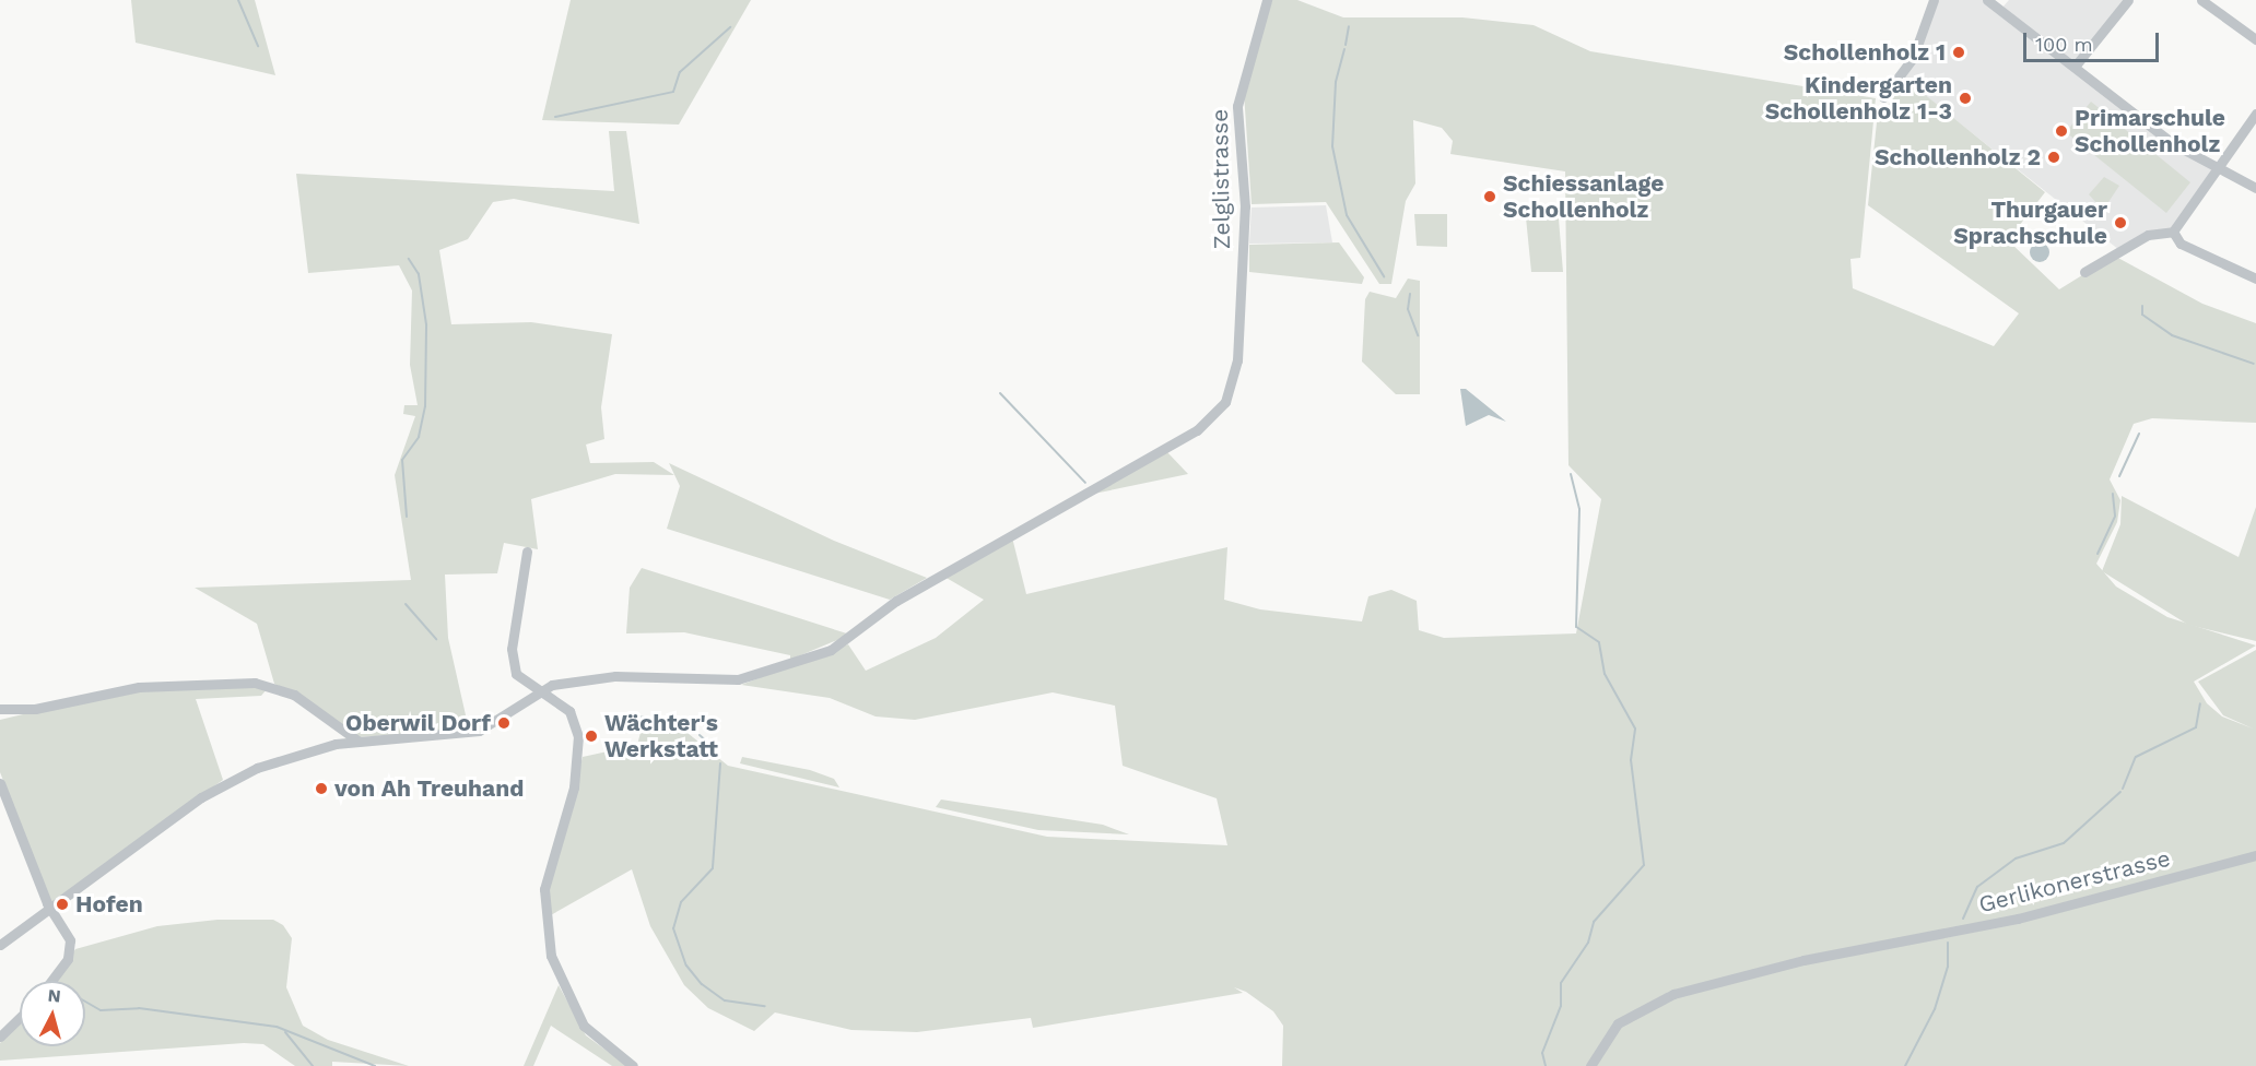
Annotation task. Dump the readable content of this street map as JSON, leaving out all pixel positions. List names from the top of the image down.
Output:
{
  "streets": {
    "street": ["Zelglistrasse", "Gerlikonerstrasse"]
  },
  "places": [
    "Schollenholz 1",
    "Kindergarten Schollenholz 1-3",
    "Primarschule Schollenholz",
    "Schollenholz 2",
    "Schiessanlage Schollenholz",
    "Thurgauer Sprachschule",
    "Oberwil Dorf",
    "Wächter's Werkstatt",
    "von Ah Treuhand",
    "Hofen"
  ],
  "scale_bar": "100 m",
  "north": "top"
}
